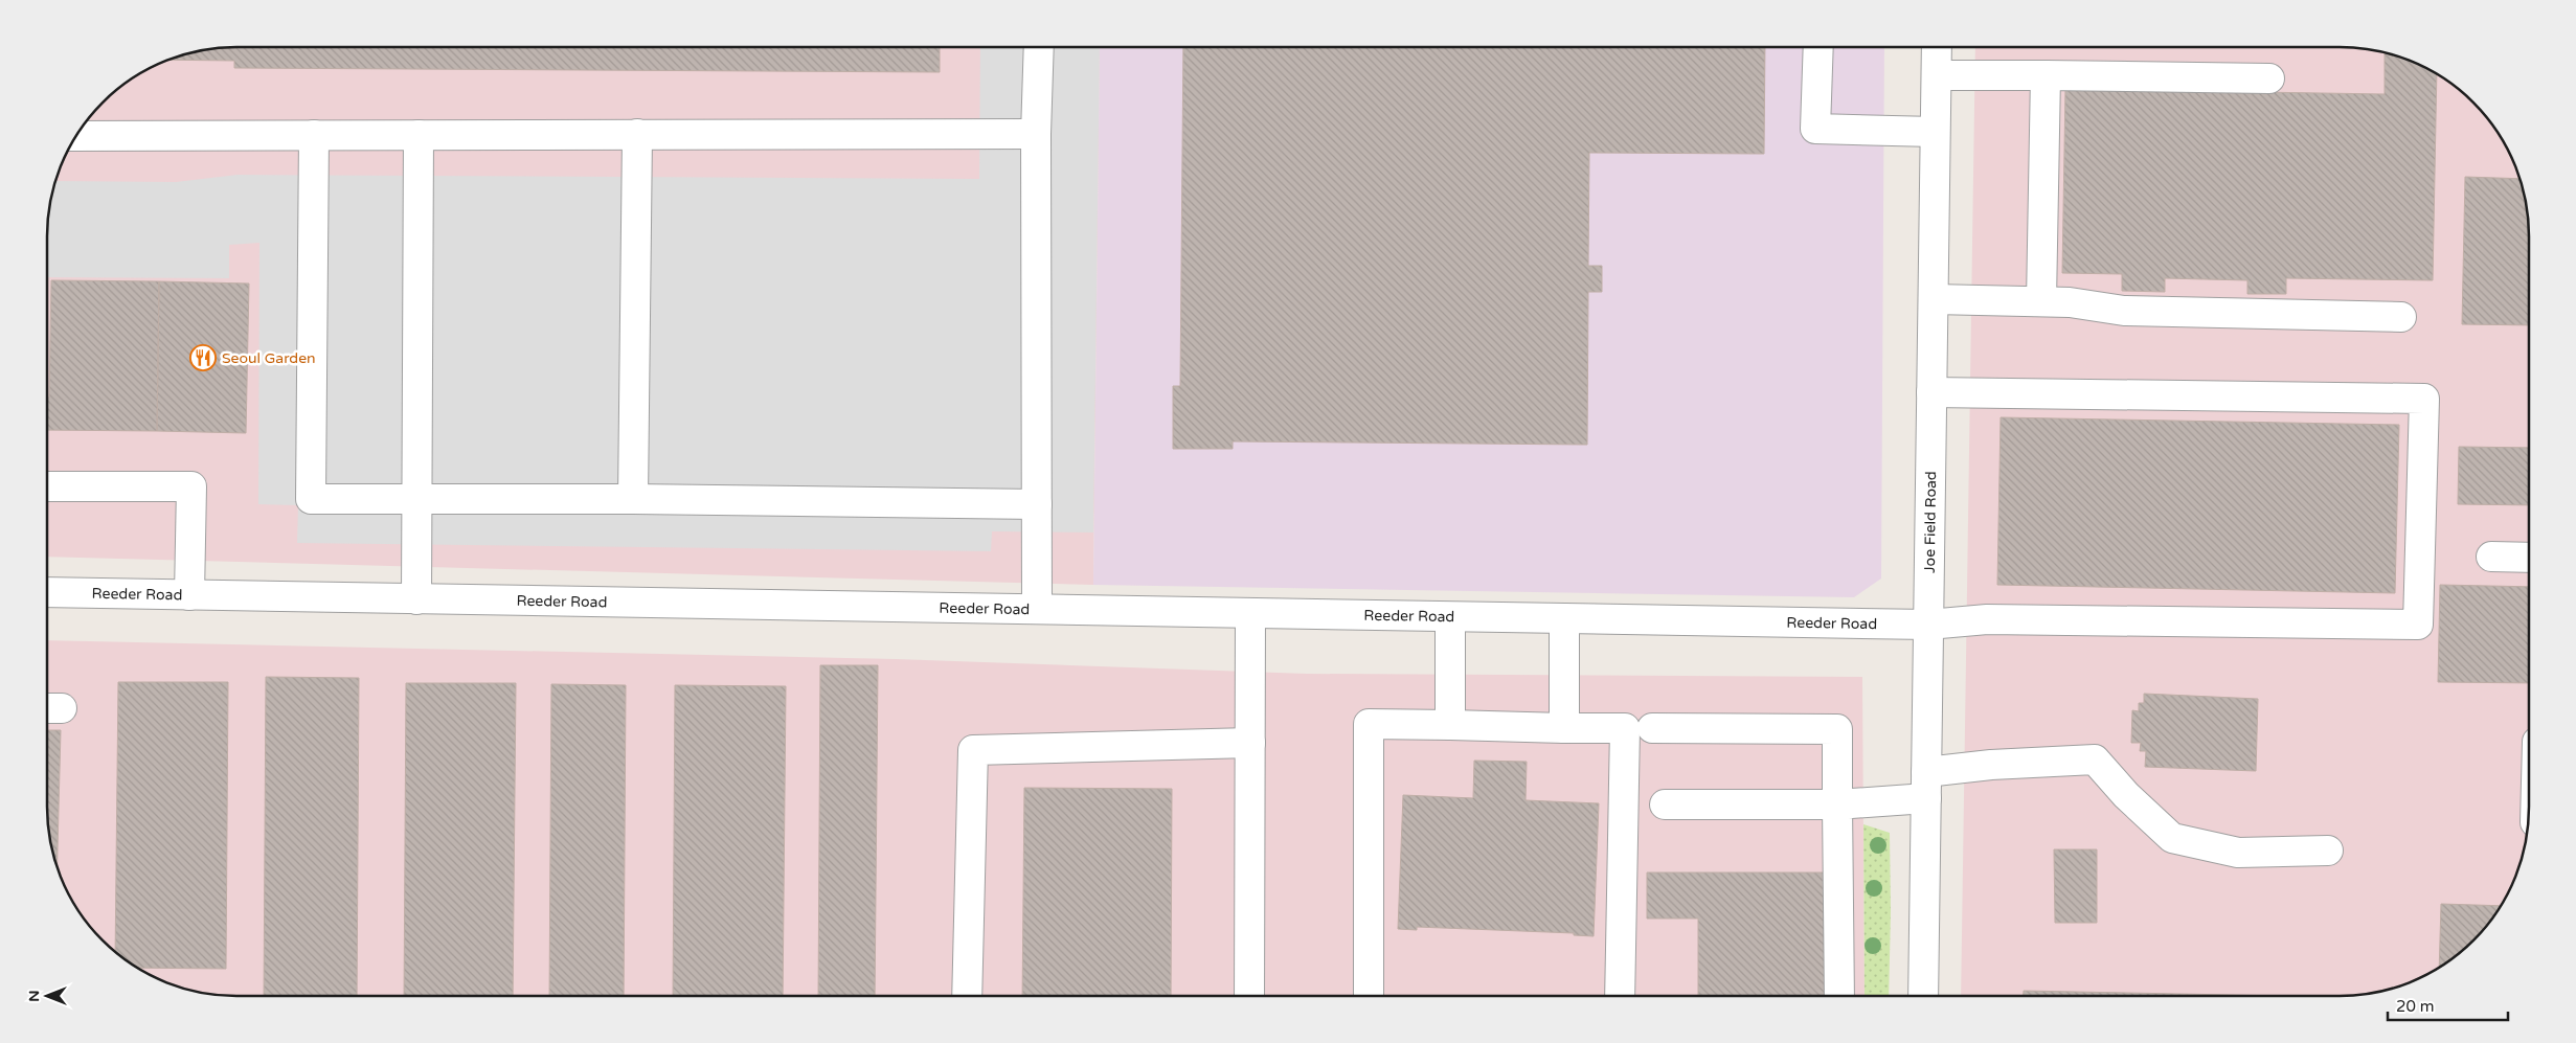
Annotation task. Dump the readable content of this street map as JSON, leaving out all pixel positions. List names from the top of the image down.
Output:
{
  "streets": {
    "street": ["Joe Field Road", "Reeder Road"]
  },
  "crossings": [
    ["Joe Field Road", "Reeder Road"]
  ],
  "places": {
    "restaurant": ["Seoul Garden"]
  },
  "scale_bar": "20 m",
  "north": "left"
}
